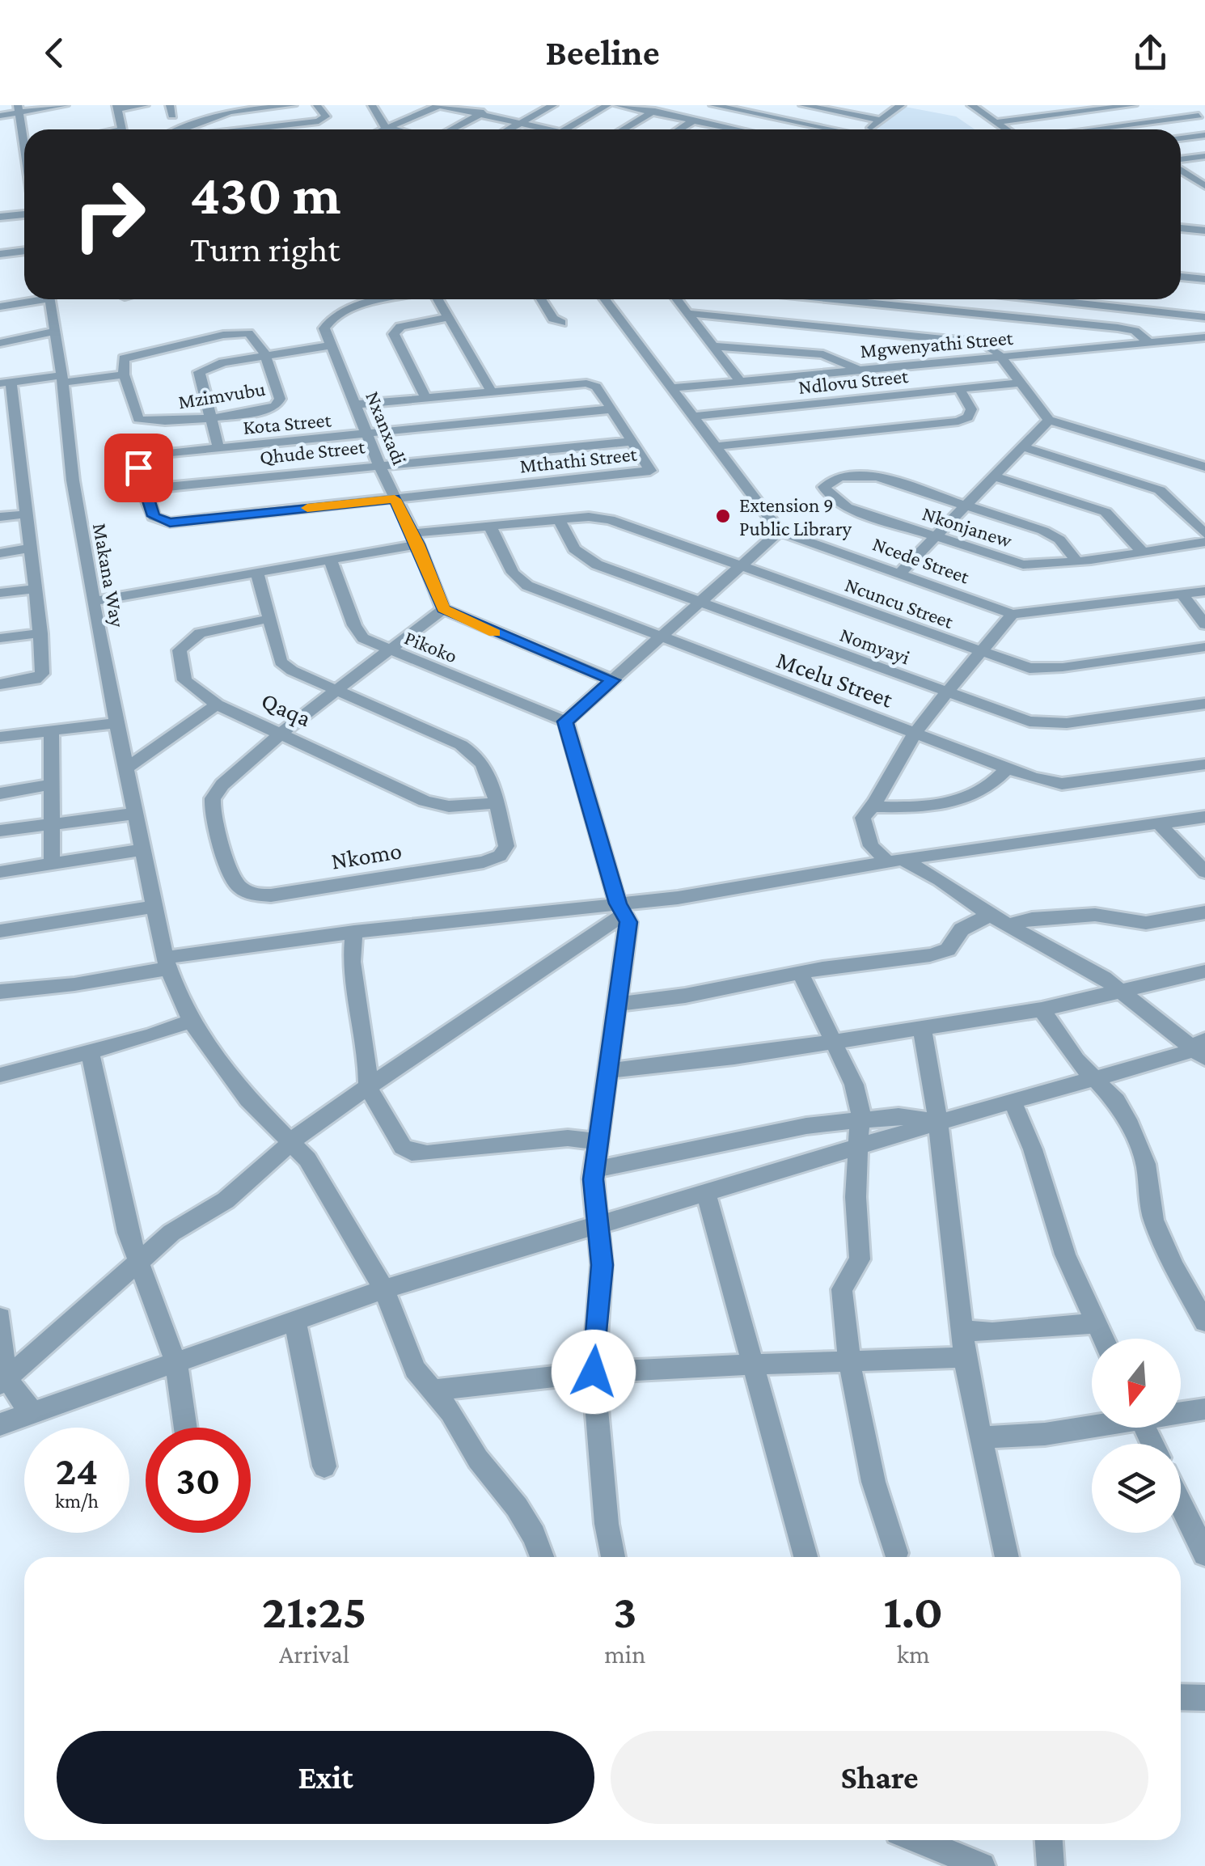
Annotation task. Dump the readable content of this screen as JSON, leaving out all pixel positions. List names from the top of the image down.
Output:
{
  "streets": {
    "street": [
      "Mgwenyathi Street",
      "Ndlovu Street",
      "Mzimvubu",
      "Kota Street",
      "Nxanxadi",
      "Qhude Street",
      "Mthathi Street",
      "Nkonjanew",
      "Ncede Street",
      "Makana Way",
      "Ncuncu Street",
      "Nomyayi",
      "Pikoko",
      "Mcelu Street",
      "Qaqa",
      "Nkomo"
    ]
  },
  "crossings": [
    ["Kota Street", "Nxanxadi"],
    ["Kota Street", "Qhude Street"],
    ["Kota Street", "Mthathi Street"],
    ["Nxanxadi", "Qhude Street"],
    ["Nxanxadi", "Mthathi Street"],
    ["Nxanxadi", "Nkomo"],
    ["Qhude Street", "Mthathi Street"],
    ["Ncuncu Street", "Nomyayi"],
    ["Ncuncu Street", "Mcelu Street"],
    ["Pikoko", "Nkomo"],
    ["Qaqa", "Nkomo"]
  ],
  "places": ["Extension 9 Public Library"],
  "north": "bottom",
  "page": {
    "header": "Beeline",
    "turn": ["430 m", "Turn right"],
    "speed": "24 km/h",
    "limit": "30",
    "eta": [
      "21:25",
      "Arrival",
      "3",
      "min",
      "1.0",
      "km"
    ],
    "buttons": ["Exit", "Share"]
  }
}
